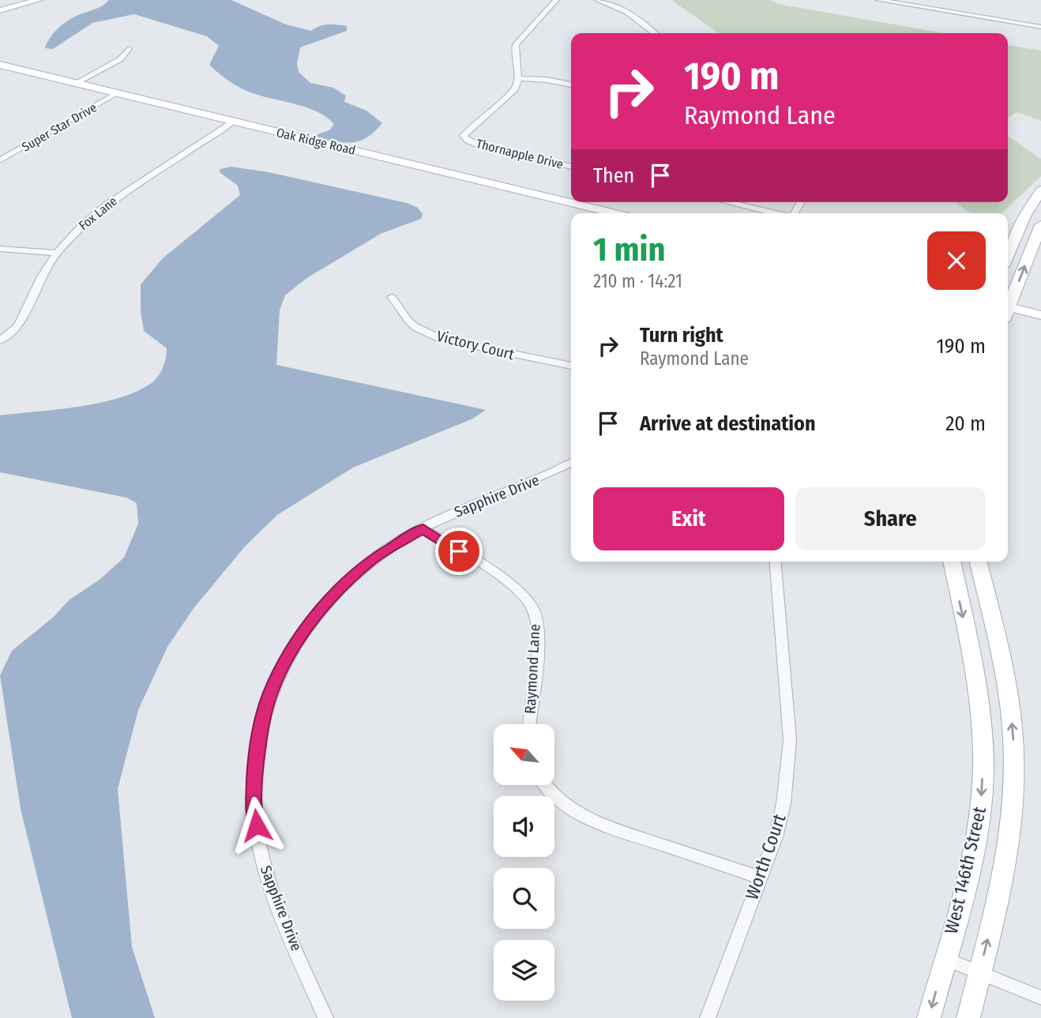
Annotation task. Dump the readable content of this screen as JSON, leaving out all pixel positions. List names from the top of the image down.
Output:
{
  "streets": {
    "main road": ["West 146th Street"],
    "street": [
      "Super Star Drive",
      "Oak Ridge Road",
      "Thornapple Drive",
      "Fox Lane",
      "Victory Court",
      "Sapphire Drive",
      "Raymond Lane",
      "Worth Court"
    ]
  },
  "crossings": [
    ["Super Star Drive", "Oak Ridge Road"],
    ["Oak Ridge Road", "Fox Lane"],
    ["Sapphire Drive", "Raymond Lane"]
  ],
  "north": "top left",
  "page": {
    "turn": ["190 m", "Raymond Lane"],
    "then": "Then",
    "heading": ["1 min", "210 m · 14:21"],
    "list": [
      {
        "name": "Turn right",
        "note": "Raymond Lane",
        "value": "190 m"
      },
      {
        "name": "Arrive at destination",
        "value": "20 m"
      }
    ],
    "buttons": ["Exit", "Share"]
  }
}
